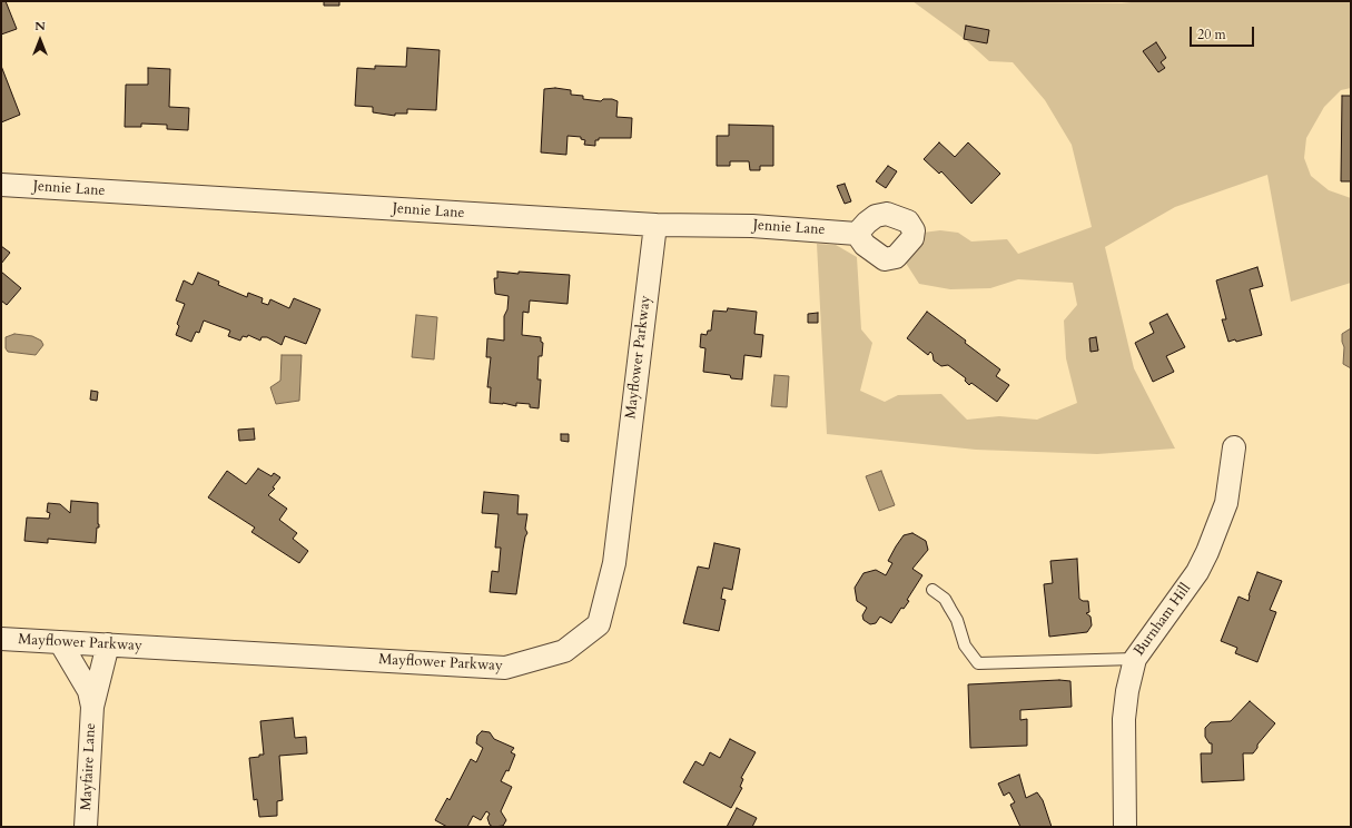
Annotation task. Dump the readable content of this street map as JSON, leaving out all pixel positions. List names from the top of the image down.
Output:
{
  "streets": {
    "street": [
      "Jennie Lane",
      "Mayflower Parkway",
      "Burnham Hill",
      "Mayfaire Lane"
    ]
  },
  "crossings": [
    ["Jennie Lane", "Mayflower Parkway"],
    ["Mayflower Parkway", "Mayfaire Lane"]
  ],
  "scale_bar": "20 m",
  "north": "top"
}
